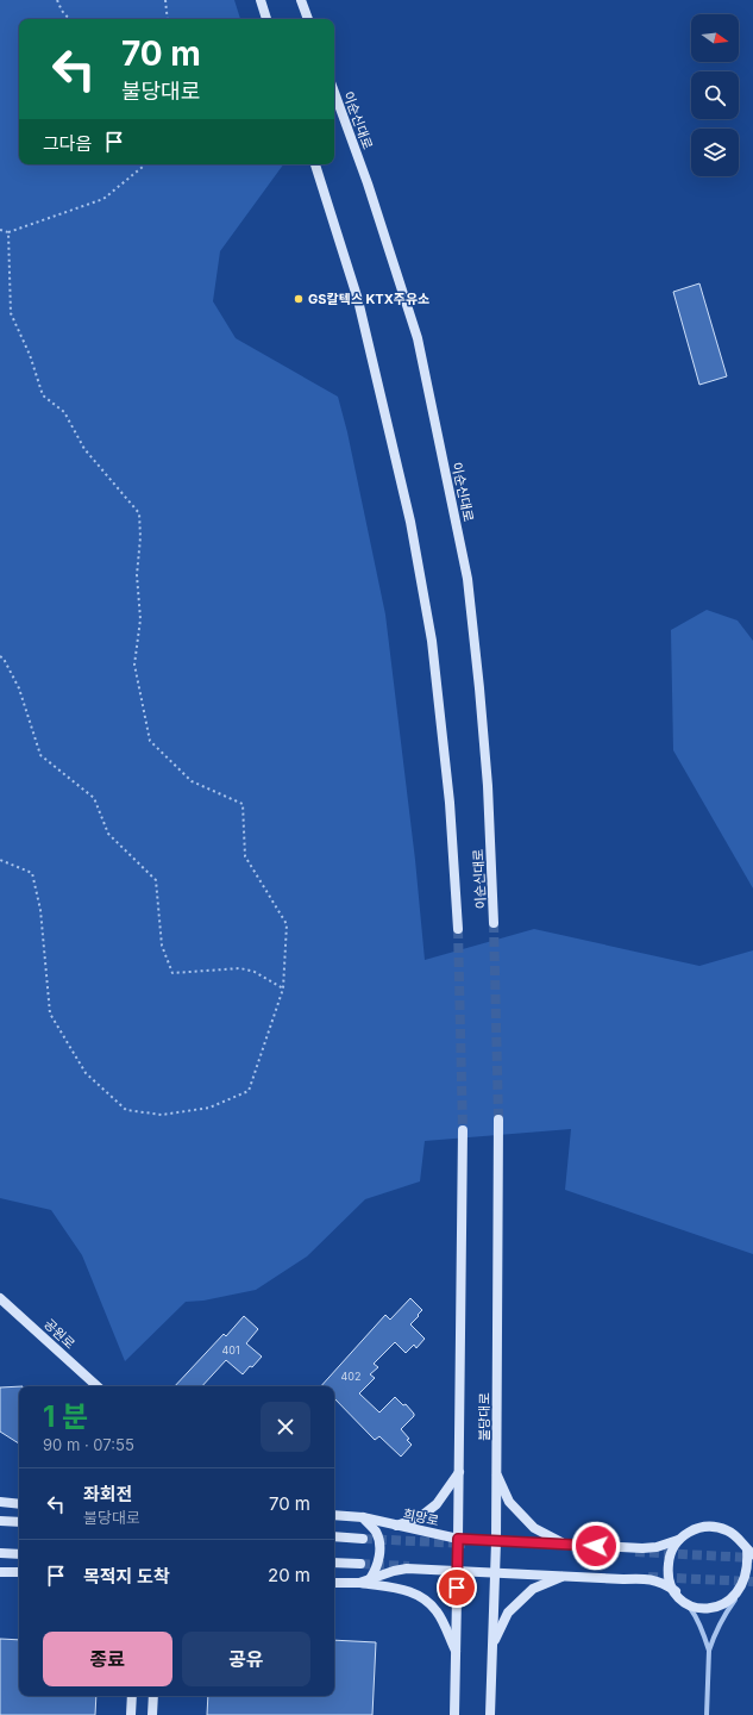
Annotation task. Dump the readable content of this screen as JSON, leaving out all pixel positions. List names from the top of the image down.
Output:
{
  "streets": {
    "main road": [
      "이순신대로",
      "공원로",
      "불당대로",
      "희망로"
    ]
  },
  "crossings": [
    ["불당대로", "희망로"]
  ],
  "places": ["GS칼텍스 KTX주유소"],
  "house_numbers": ["401", "402"],
  "north": "right",
  "page": {
    "turn": ["70 m", "불당대로"],
    "then": "그다음",
    "heading": ["1 분", "90 m · 07:55"],
    "list": [
      {
        "name": "좌회전",
        "note": "불당대로",
        "value": "70 m"
      },
      {
        "name": "목적지 도착",
        "value": "20 m"
      }
    ],
    "buttons": ["종료", "공유"]
  }
}
